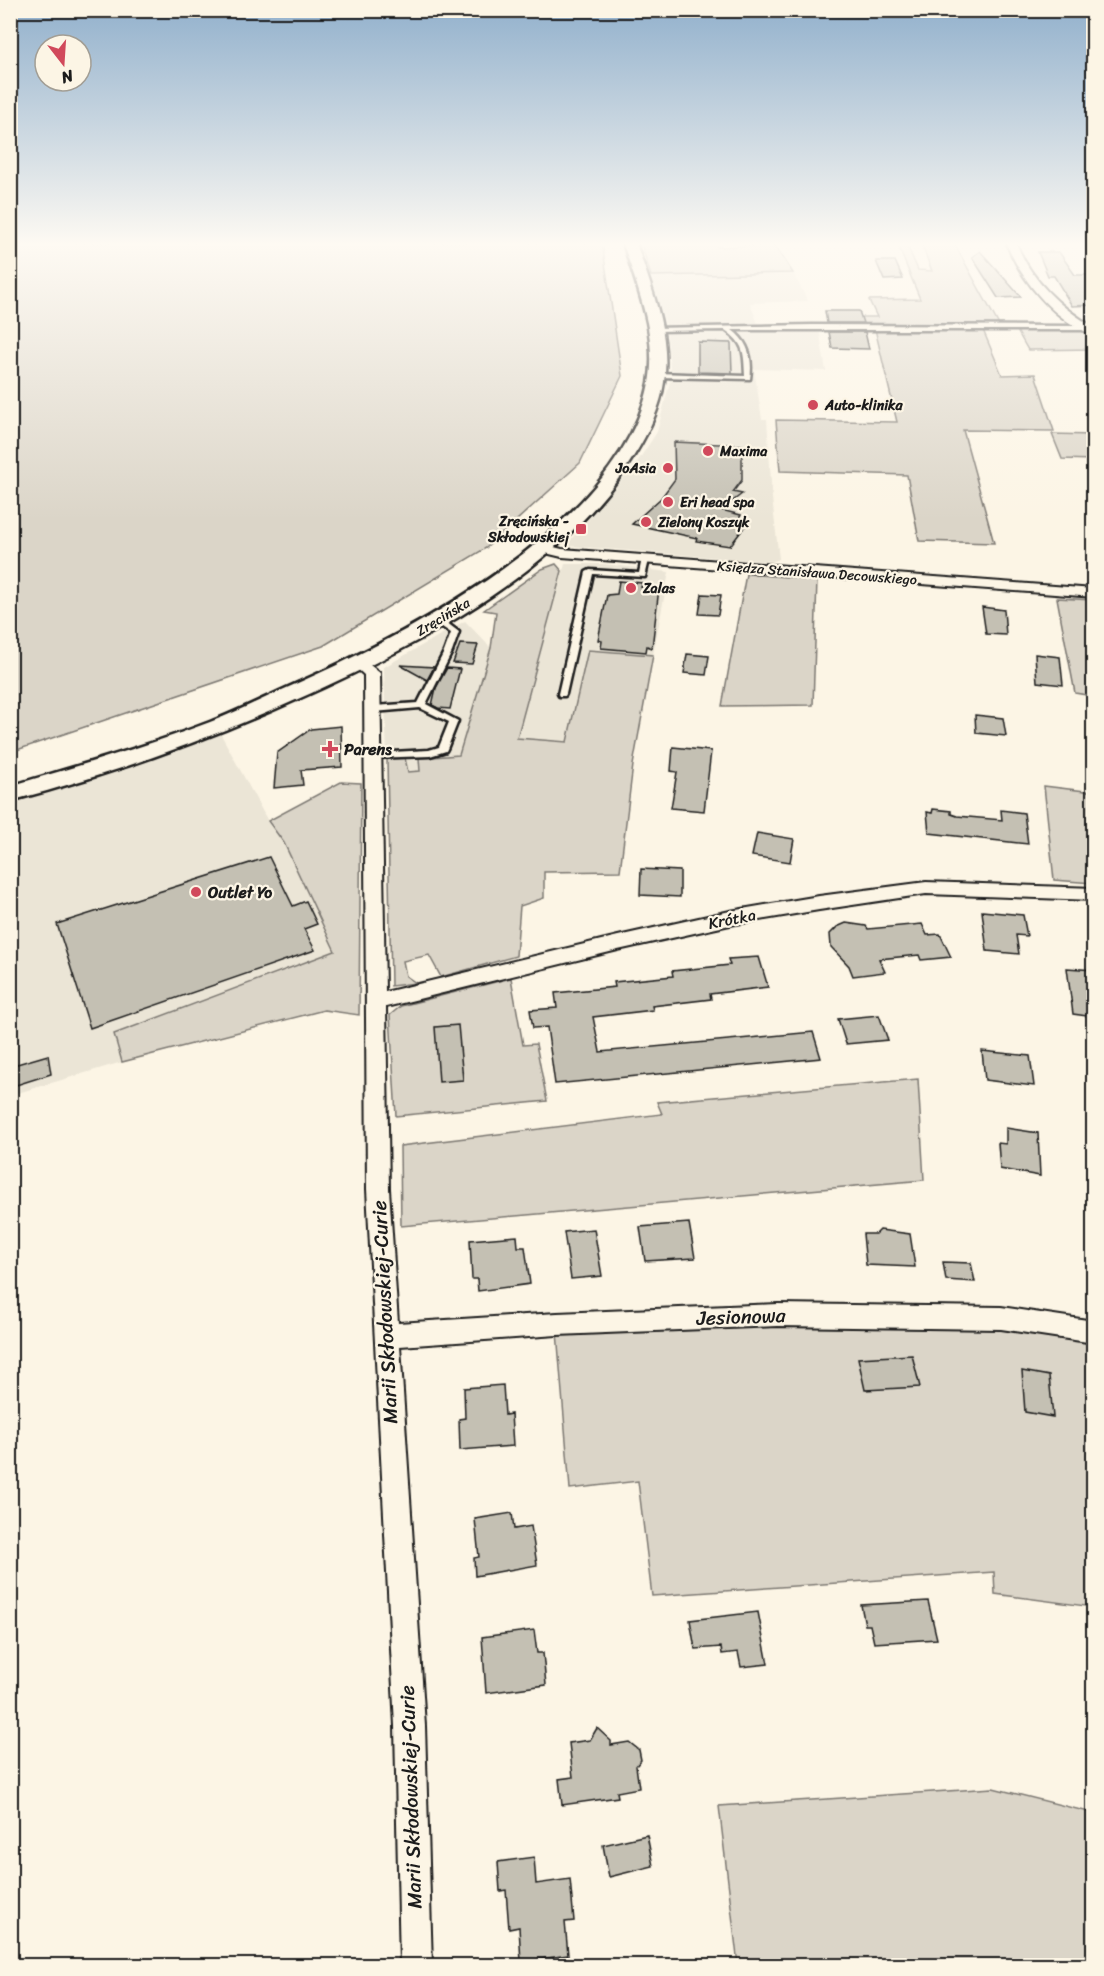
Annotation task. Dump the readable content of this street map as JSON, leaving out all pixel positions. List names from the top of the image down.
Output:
{
  "streets": {
    "street": [
      "Księdza Stanisława Decowskiego",
      "Zręcińska",
      "Krótka",
      "Marii Skłodowskiej-Curie",
      "Jesionowa"
    ]
  },
  "crossings": [
    ["Księdza Stanisława Decowskiego", "Zręcińska"],
    ["Zręcińska", "Marii Skłodowskiej-Curie"],
    ["Krótka", "Marii Skłodowskiej-Curie"],
    ["Marii Skłodowskiej-Curie", "Jesionowa"]
  ],
  "places": {
    "other": [
      "Auto-klinika",
      "Maxima",
      "JoAsia",
      "Eri head spa",
      "Zielony Koszyk",
      "Zalas",
      "Outlet Yo"
    ],
    "transit": ["Zręcińska - Skłodowskiej"],
    "health": ["Parens"]
  },
  "north": "bottom"
}
